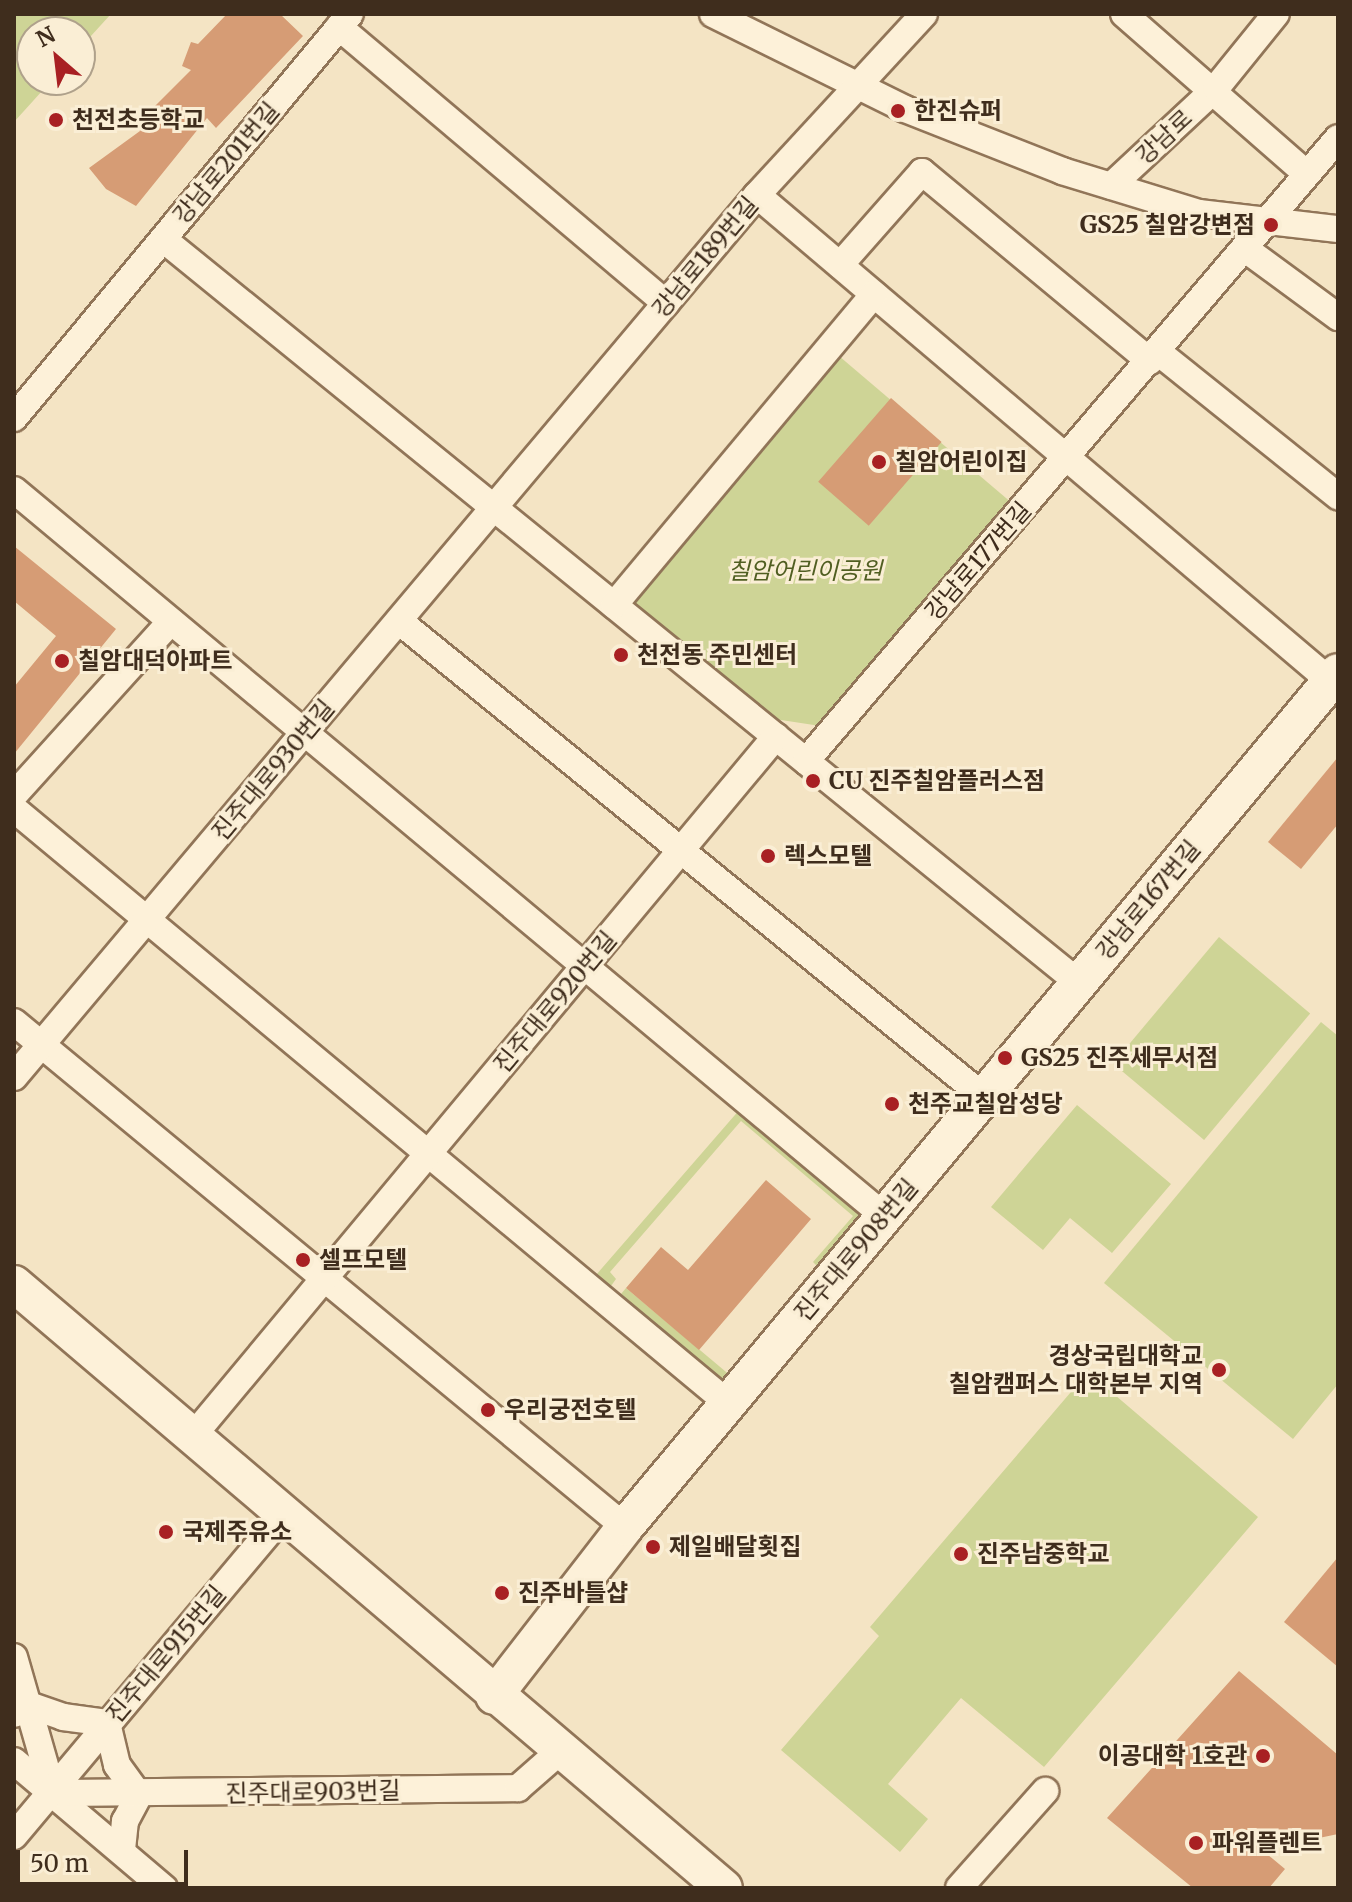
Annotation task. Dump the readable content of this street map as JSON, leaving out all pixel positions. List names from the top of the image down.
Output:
{
  "streets": {
    "street": [
      "강남로",
      "강남로201번길",
      "강남로189번길",
      "강남로177번길",
      "진주대로930번길",
      "강남로167번길",
      "진주대로920번길",
      "진주대로908번길",
      "진주대로915번길",
      "진주대로903번길"
    ]
  },
  "crossings": [
    ["강남로", "강남로177번길"],
    ["강남로201번길", "강남로189번길"],
    ["강남로201번길", "진주대로930번길"],
    ["강남로189번길", "진주대로930번길"],
    ["강남로177번길", "강남로167번길"],
    ["강남로167번길", "진주대로908번길"],
    ["진주대로915번길", "진주대로903번길"]
  ],
  "parks": ["칠암어린이공원"],
  "places": [
    "한진슈퍼",
    "천전초등학교",
    "GS25 칠암강변점",
    "칠암어린이집",
    "천전동 주민센터",
    "칠암대덕아파트",
    "CU 진주칠암플러스점",
    "렉스모텔",
    "GS25 진주세무서점",
    "천주교칠암성당",
    "셀프모텔",
    "경상국립대학교 칠암캠퍼스 대학본부 지역",
    "우리궁전호텔",
    "국제주유소",
    "제일배달횟집",
    "진주남중학교",
    "진주바틀샵",
    "이공대학 1호관",
    "파워플렌트"
  ],
  "scale_bar": "50 m",
  "north": "top left"
}
